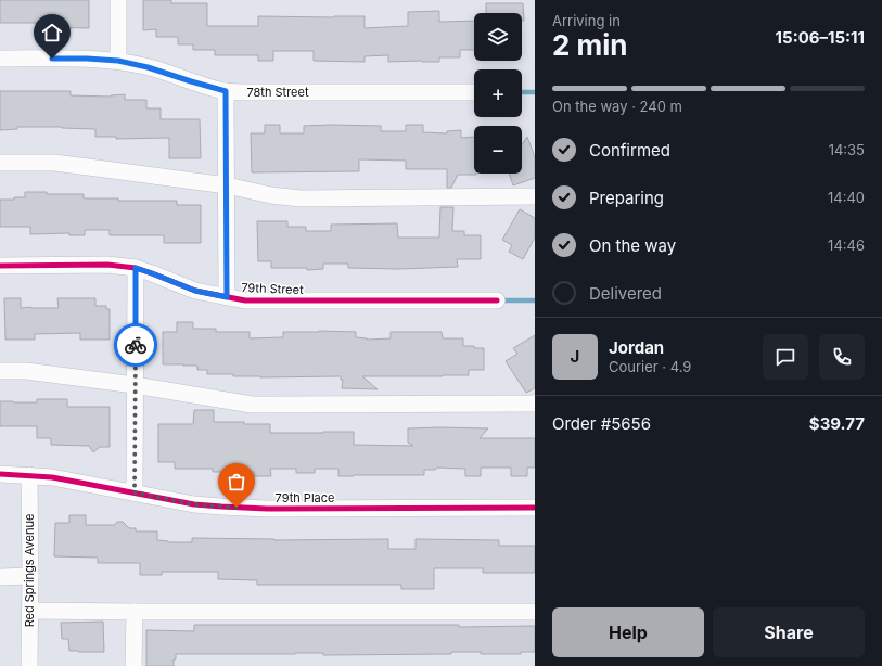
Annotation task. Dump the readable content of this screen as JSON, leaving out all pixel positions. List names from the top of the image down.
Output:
{
  "streets": {
    "street": [
      "78th Street",
      "79th Street",
      "79th Place",
      "Red Springs Avenue"
    ]
  },
  "crossings": [
    ["79th Place", "Red Springs Avenue"]
  ],
  "page": {
    "heading": ["2 min", "Arriving in", "15:06–15:11"],
    "panel": [
      "Jordan",
      "Courier · 4.9",
      "Order #5656",
      "$39.77"
    ],
    "map_buttons": ["+", "−"],
    "bar": "On the way · 240 m",
    "list": [
      ["Confirmed", "14:35"],
      ["Preparing", "14:40"],
      ["On the way", "14:46"],
      "Delivered"
    ],
    "round": "J",
    "buttons": ["Help", "Share"]
  }
}
